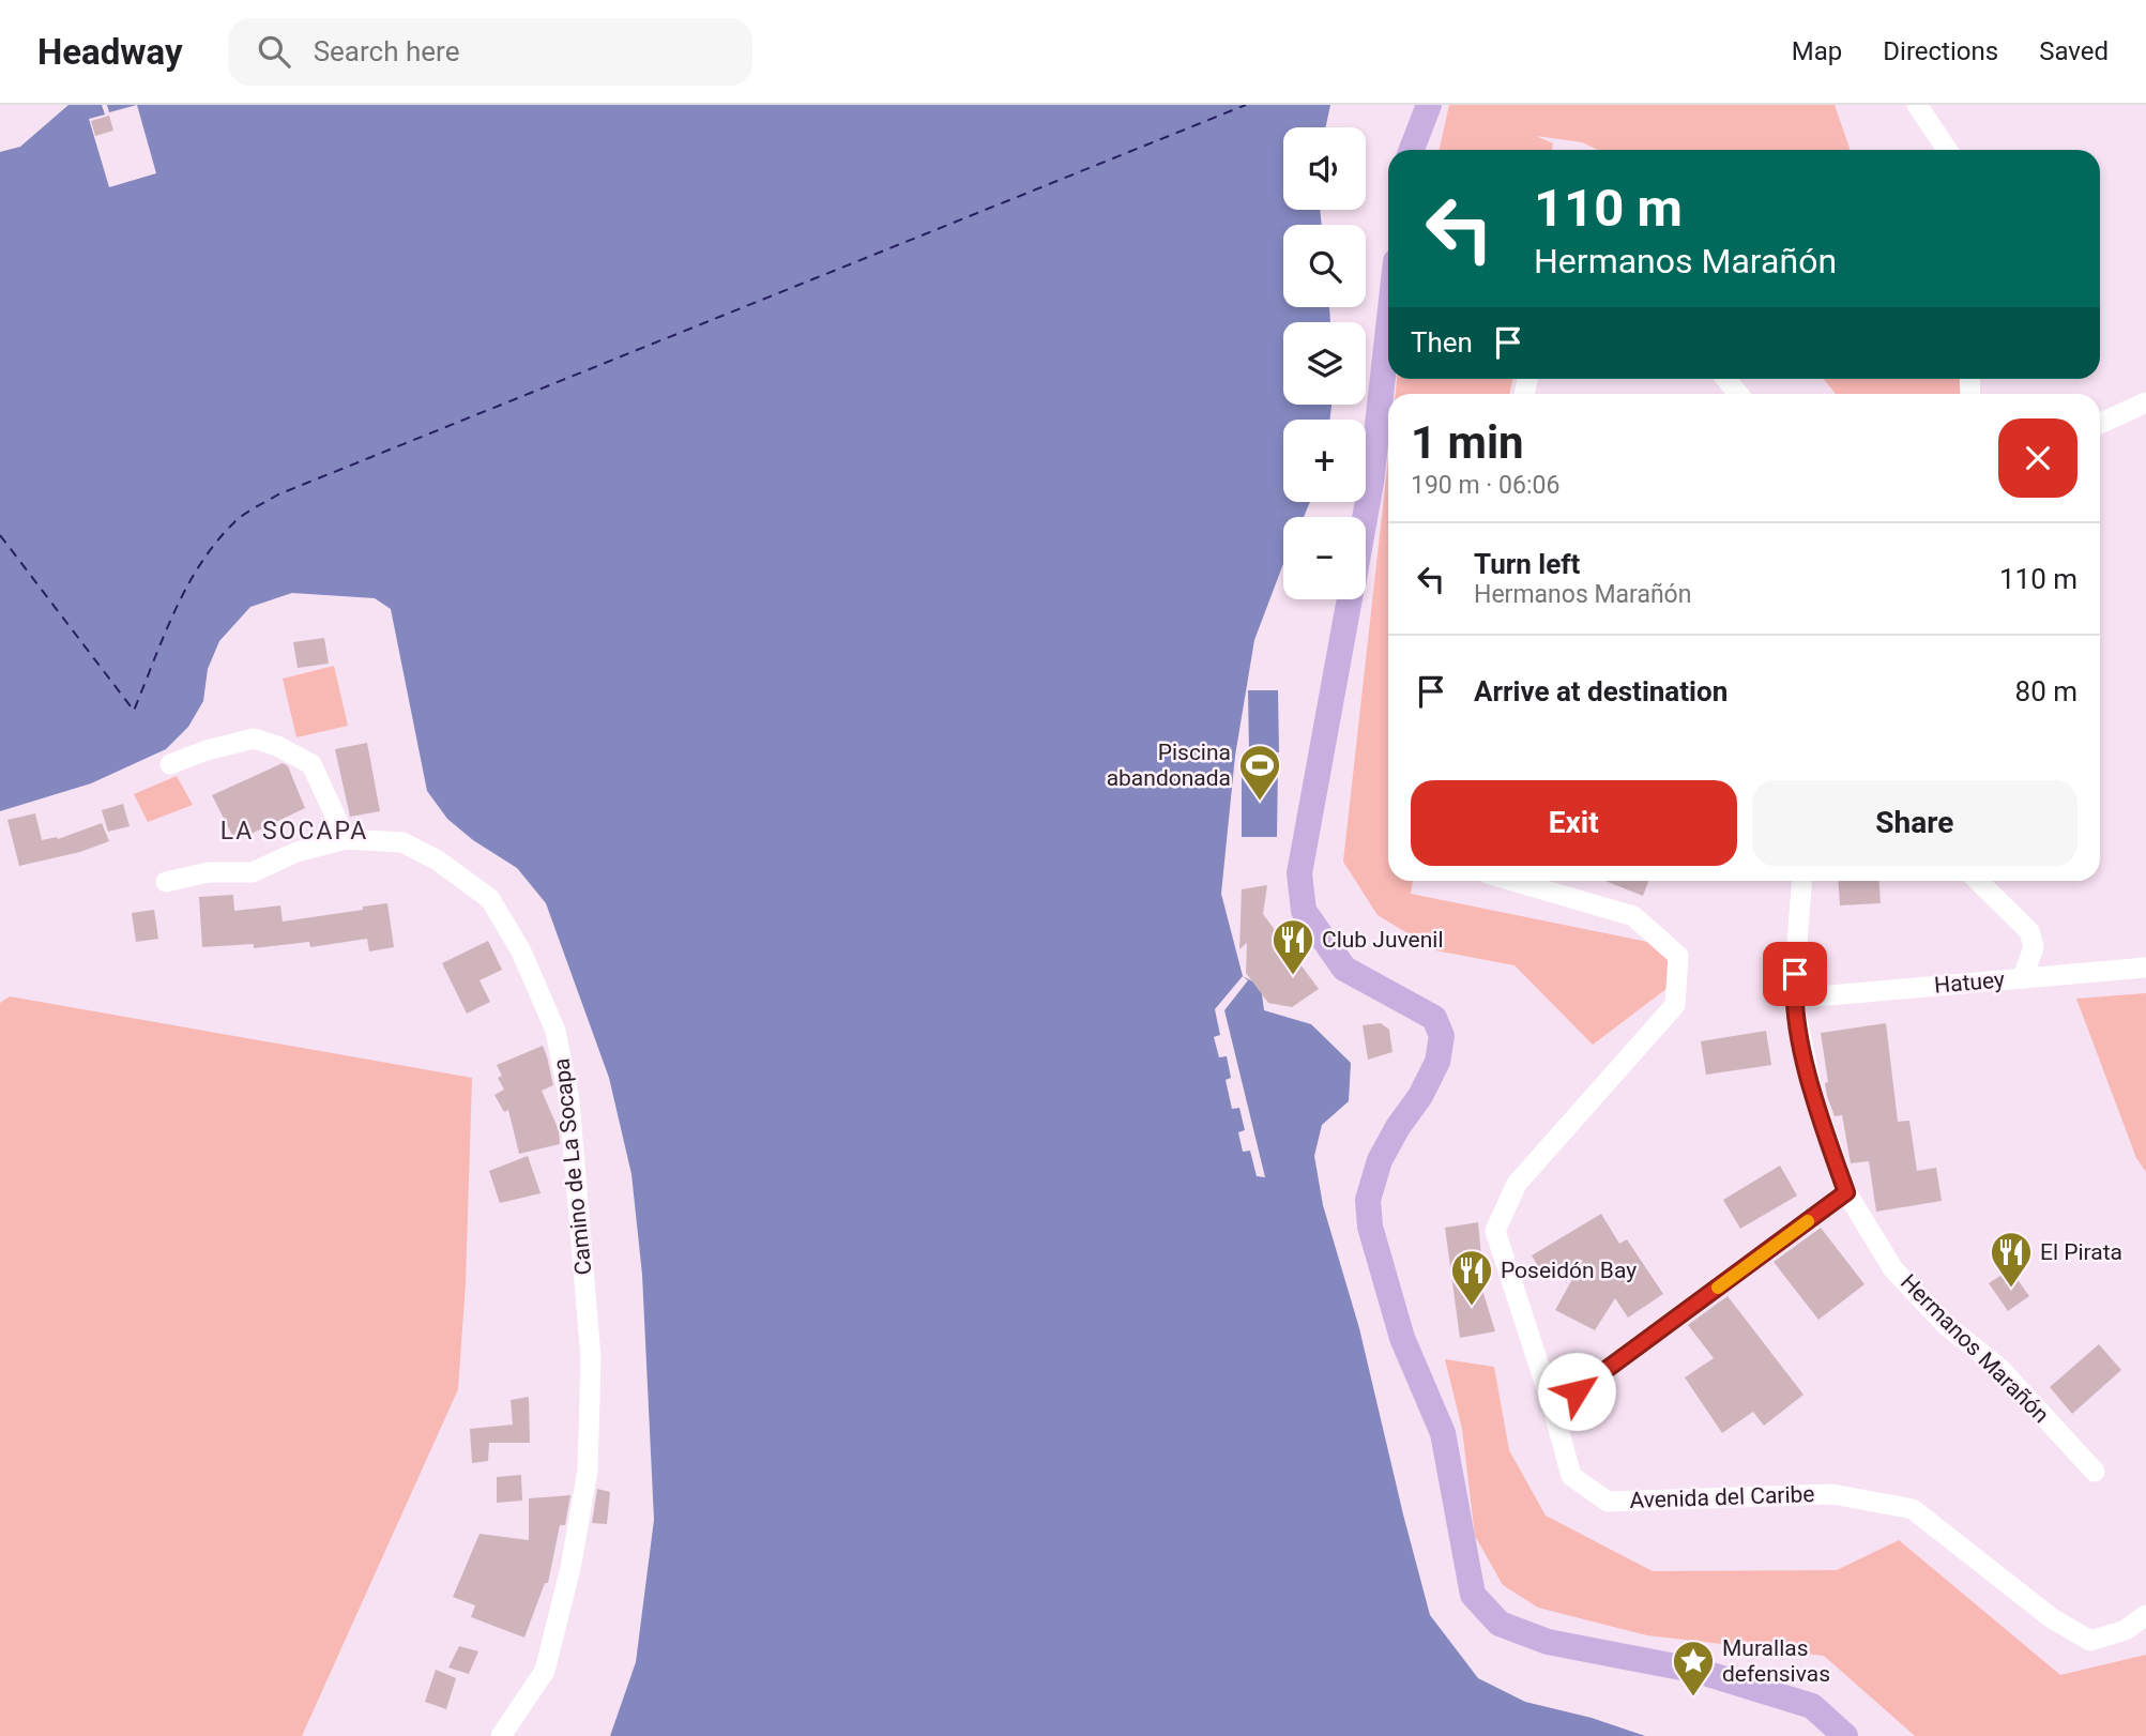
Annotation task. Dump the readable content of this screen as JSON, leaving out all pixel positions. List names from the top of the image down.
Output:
{
  "streets": {
    "street": [
      "Hatuey",
      "Camino de La Socapa",
      "Hermanos Marañón",
      "Avenida del Caribe"
    ]
  },
  "crossings": [
    ["Hatuey", "Hermanos Marañón"]
  ],
  "districts": ["LA SOCAPA"],
  "places": {
    "sports": ["Piscina abandonada"],
    "restaurant": ["Club Juvenil", "El Pirata", "Poseidón Bay"],
    "place": ["Murallas defensivas"]
  },
  "page": {
    "header": "Headway",
    "search": "Search here",
    "nav": ["Map", "Directions", "Saved"],
    "map_buttons": ["+", "−"],
    "turn": ["110 m", "Hermanos Marañón"],
    "then": "Then",
    "heading": ["1 min", "190 m · 06:06"],
    "list": [
      {
        "name": "Turn left",
        "note": "Hermanos Marañón",
        "value": "110 m"
      },
      {
        "name": "Arrive at destination",
        "value": "80 m"
      }
    ],
    "buttons": ["Exit", "Share"]
  }
}
